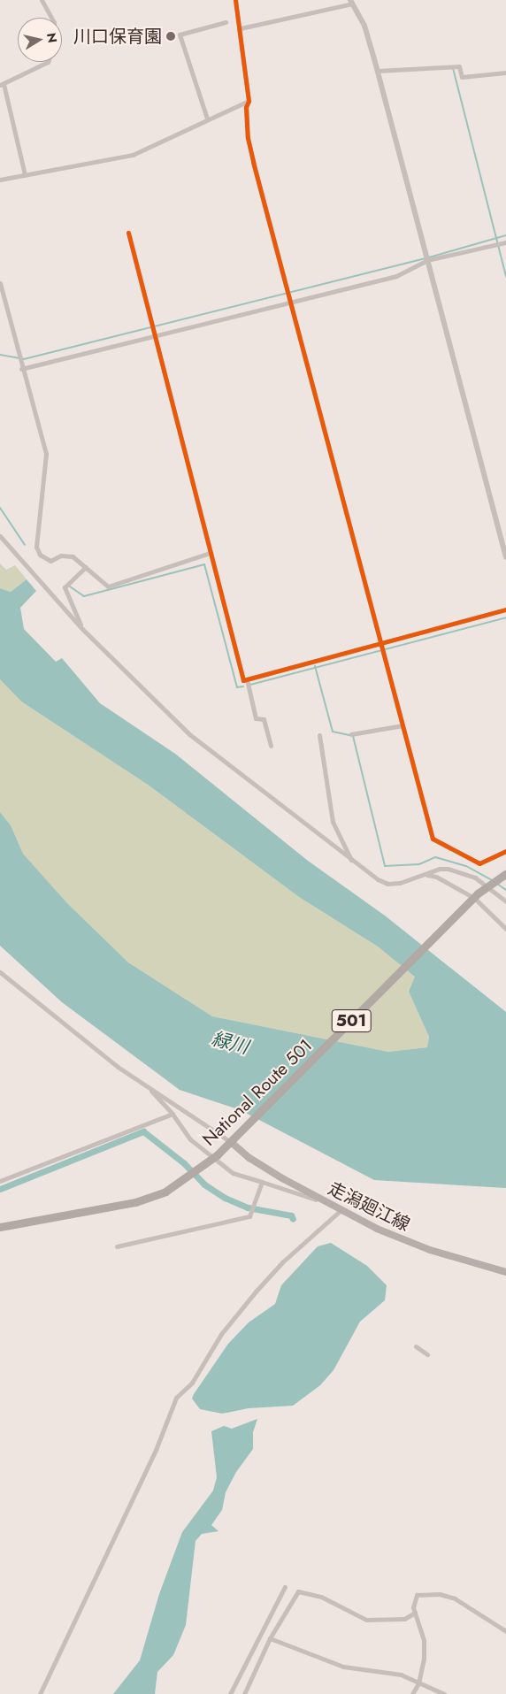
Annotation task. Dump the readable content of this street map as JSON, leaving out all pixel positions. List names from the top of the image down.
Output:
{
  "streets": {
    "highway": ["501", "National Route 501"],
    "main road": ["走潟廻江線"]
  },
  "crossings": [
    ["National Route 501", "走潟廻江線"]
  ],
  "water": ["緑川"],
  "places": ["川口保育園"],
  "north": "right"
}
